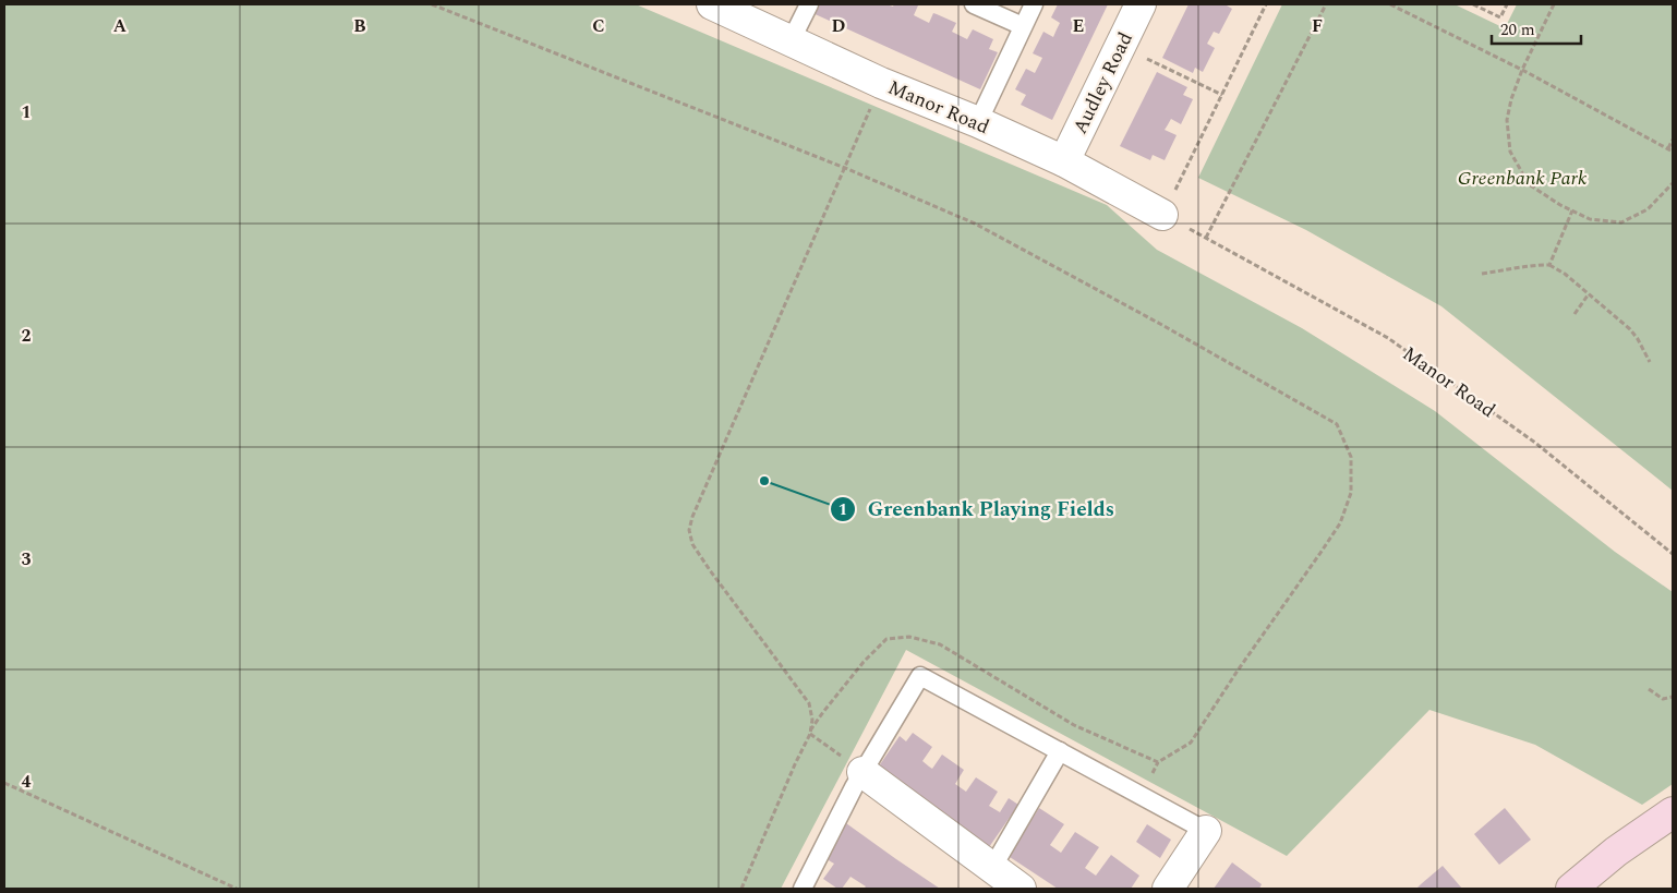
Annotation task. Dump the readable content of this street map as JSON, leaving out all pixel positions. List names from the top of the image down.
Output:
{
  "streets": {
    "street": ["Audley Road", "Manor Road"]
  },
  "crossings": [
    ["Audley Road", "Manor Road"]
  ],
  "parks": ["Greenbank Park"],
  "places": ["Greenbank Playing Fields"],
  "scale_bar": "20 m",
  "grid": {
    "columns": [
      "A",
      "B",
      "C",
      "D",
      "E",
      "F"
    ],
    "rows": [
      "1",
      "2",
      "3",
      "4"
    ]
  }
}
